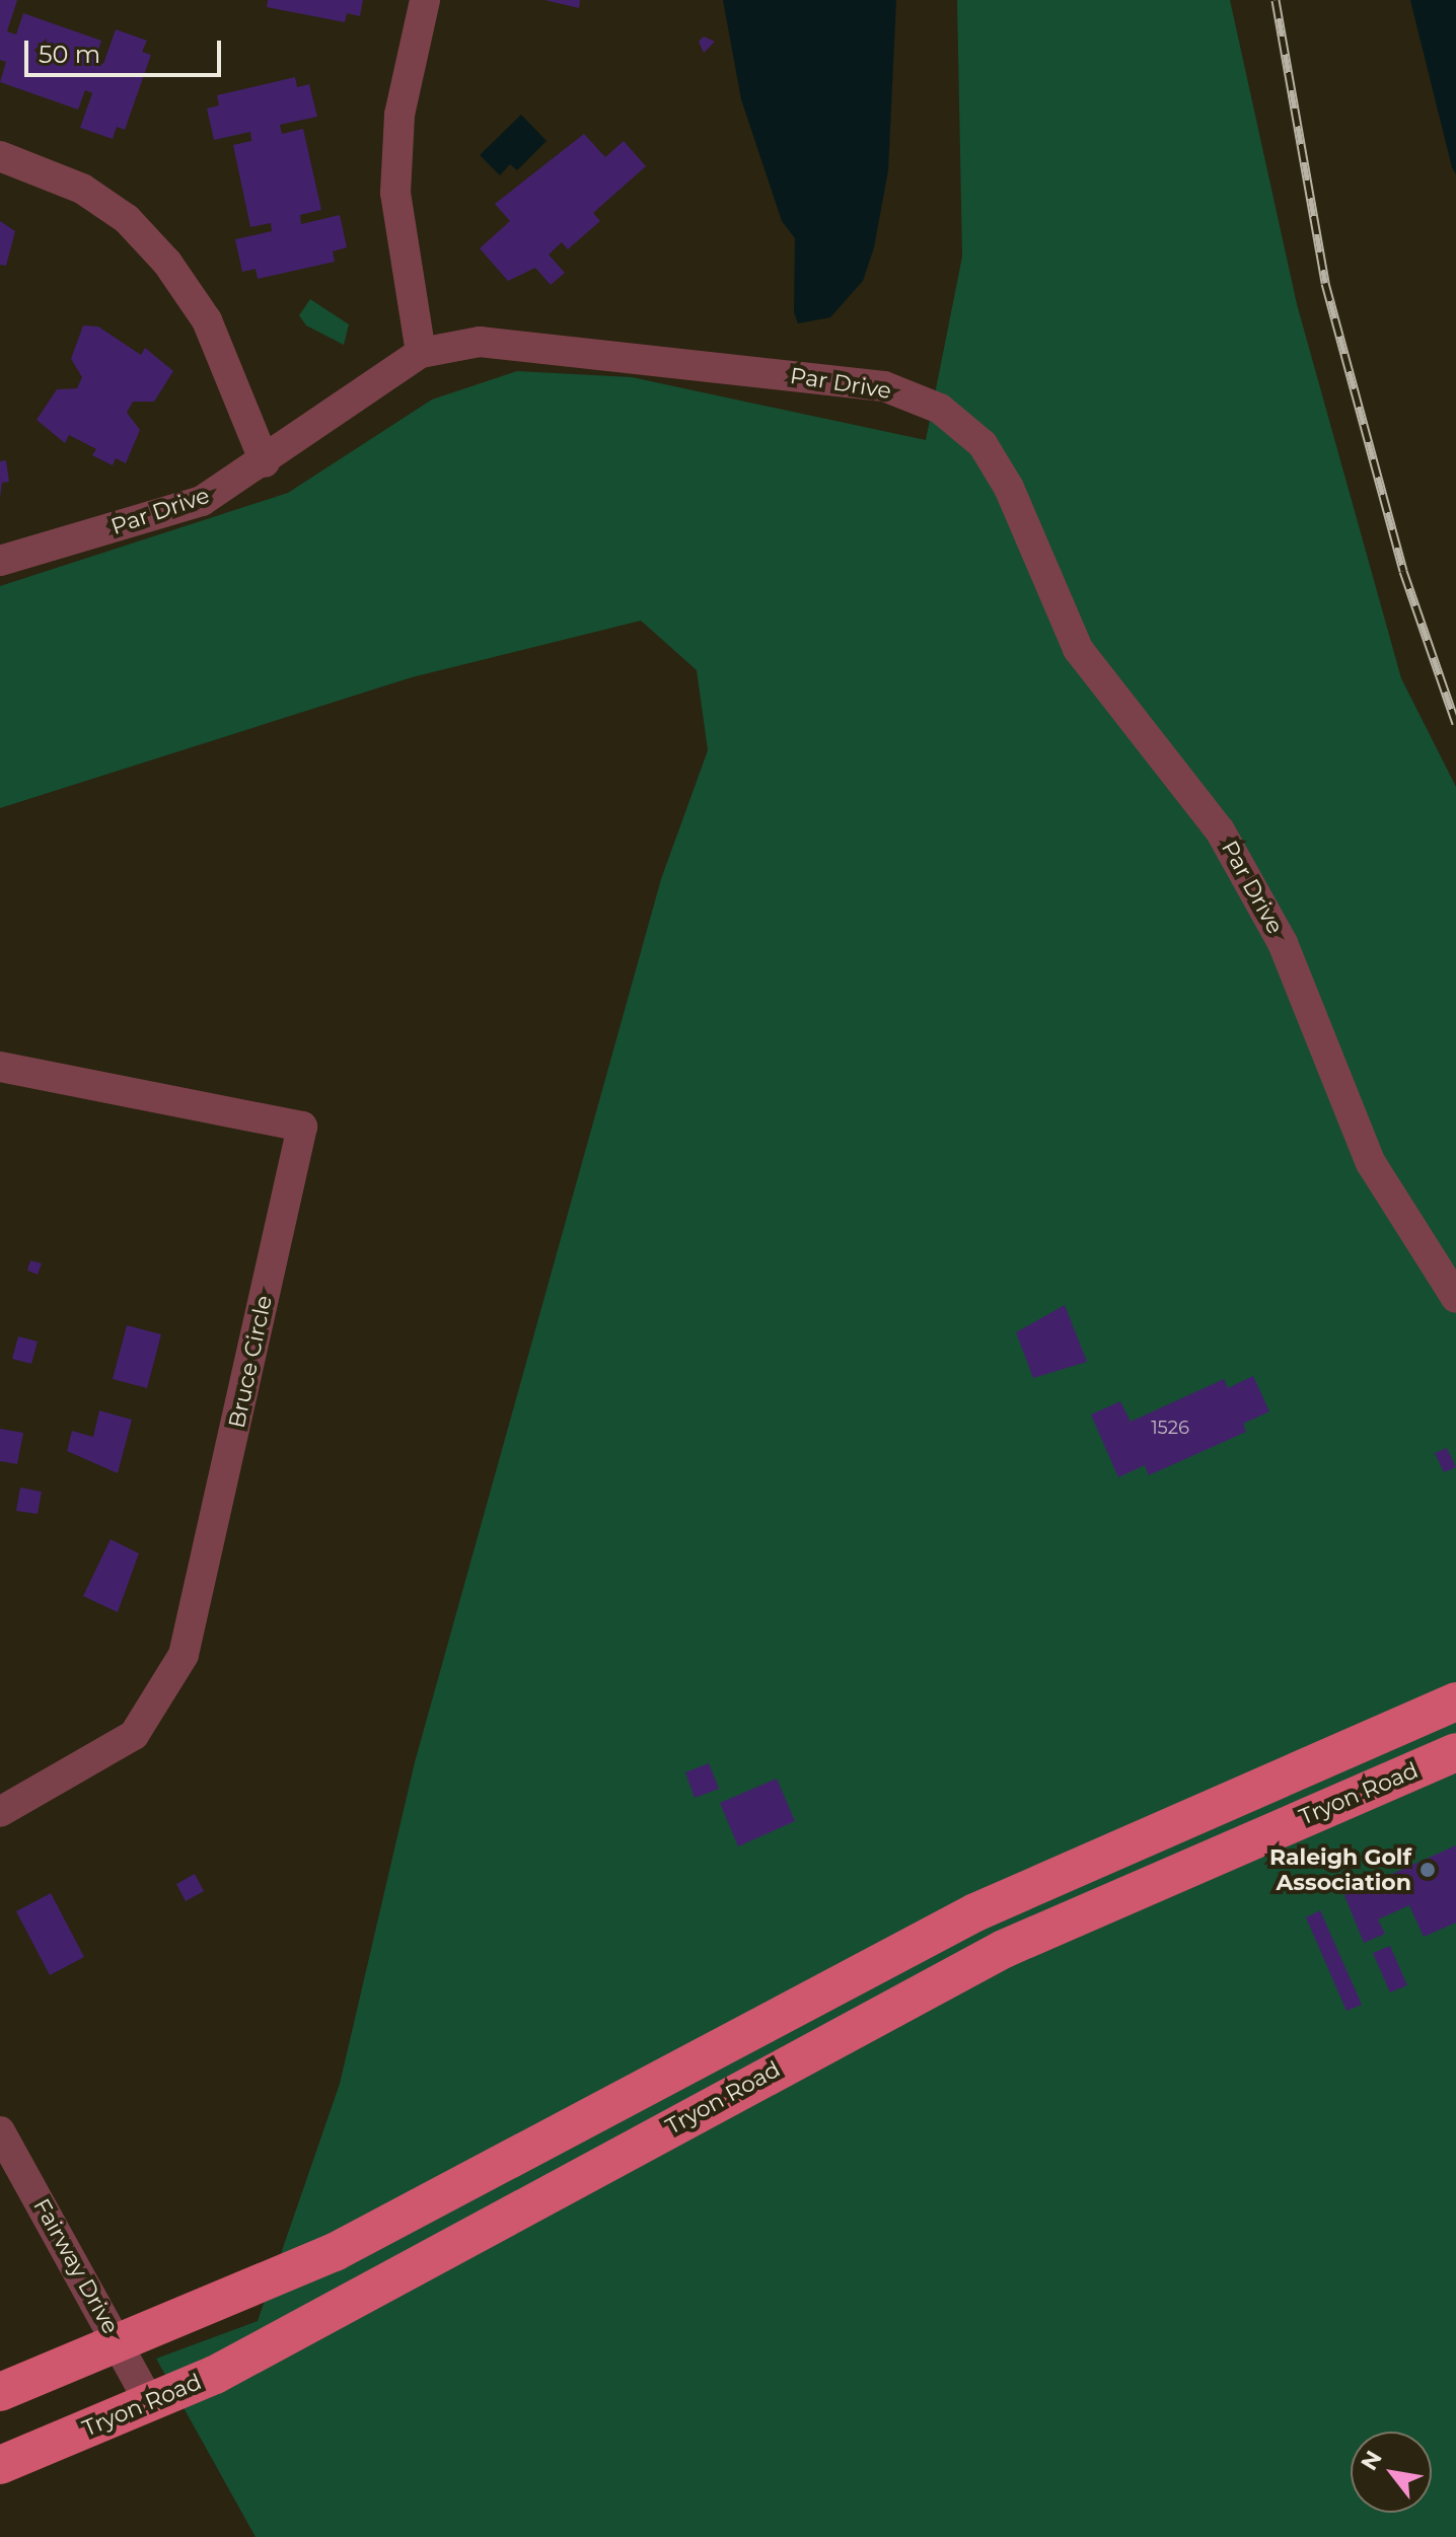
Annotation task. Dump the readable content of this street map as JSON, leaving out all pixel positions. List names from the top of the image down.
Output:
{
  "streets": {
    "main road": ["Tryon Road"],
    "street": ["Par Drive", "Bruce Circle", "Fairway Drive"]
  },
  "crossings": [
    ["Tryon Road", "Fairway Drive"]
  ],
  "places": ["Raleigh Golf Association"],
  "house_numbers": ["1526"],
  "scale_bar": "50 m",
  "north": "top left"
}
